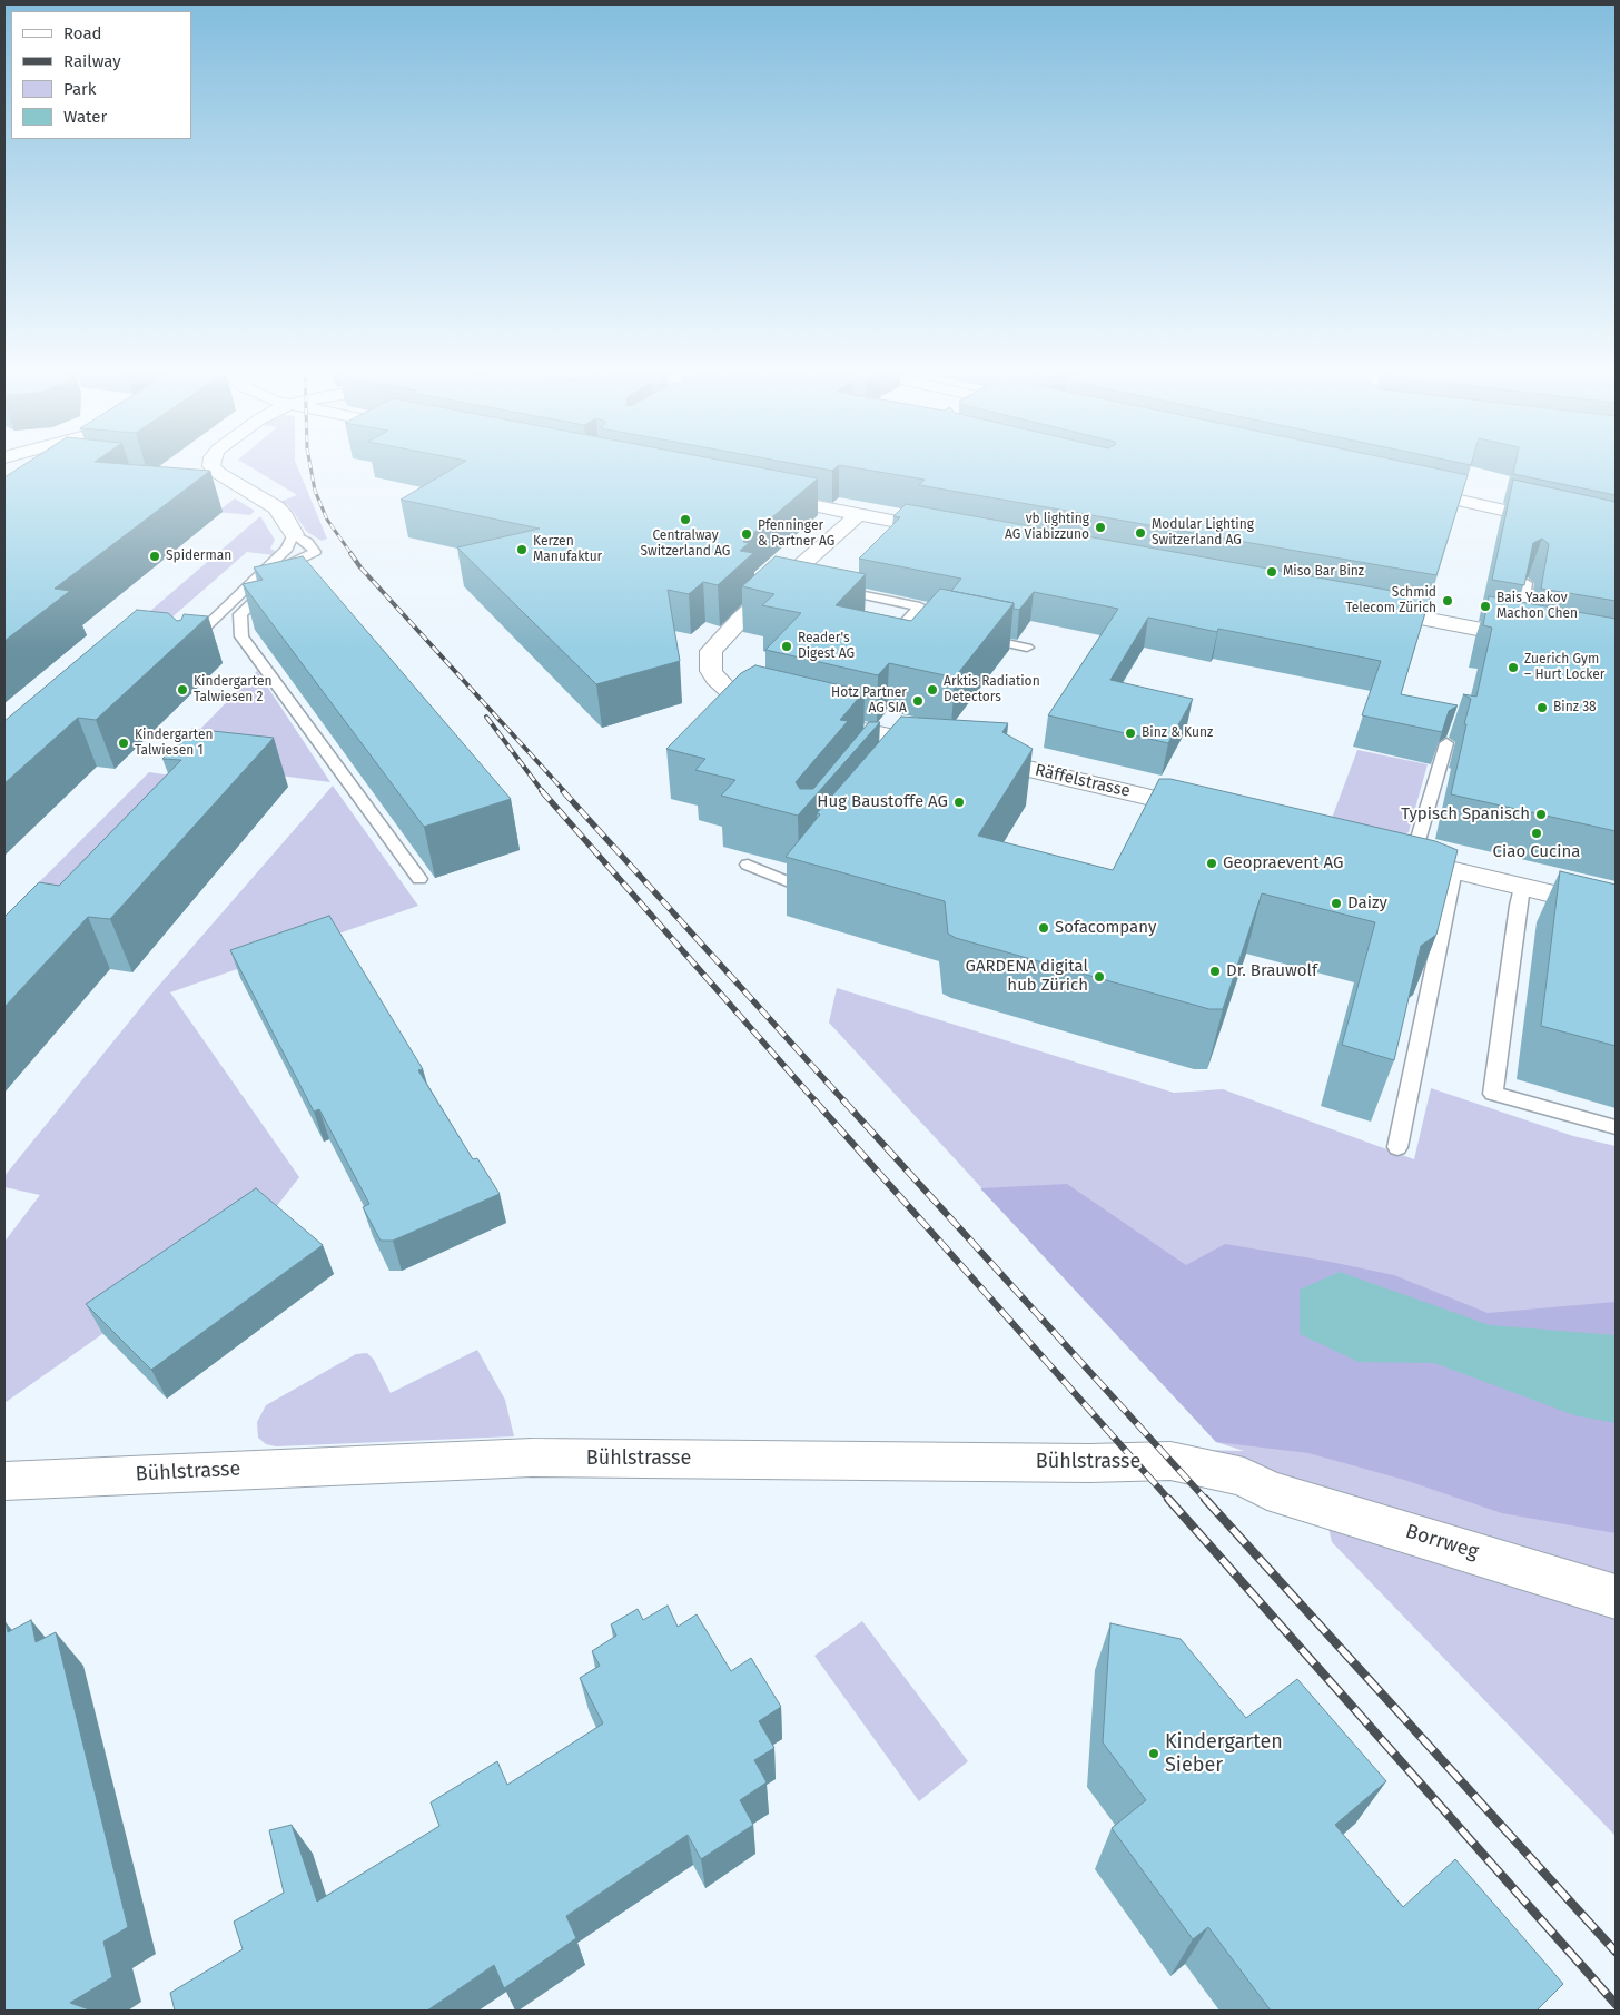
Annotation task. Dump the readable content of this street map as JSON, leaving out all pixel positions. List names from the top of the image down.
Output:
{
  "streets": {
    "street": ["Räffelstrasse", "Bühlstrasse", "Borrweg"]
  },
  "crossings": [
    ["Bühlstrasse", "Borrweg"]
  ],
  "places": [
    "Centralway Switzerland AG",
    "vb lighting AG Viabizzuno",
    "Modular Lighting Switzerland AG",
    "Pfenninger & Partner AG",
    "Kerzen Manufaktur",
    "Spiderman",
    "Miso Bar Binz",
    "Schmid Telecom Zürich",
    "Bais Yaakov Machon Chen",
    "Reader's Digest AG",
    "Zuerich Gym – Hurt Locker",
    "Kindergarten Talwiesen 2",
    "Arktis Radiation Detectors",
    "Hotz Partner AG SIA",
    "Binz 38",
    "Binz & Kunz",
    "Kindergarten Talwiesen 1",
    "Hug Baustoffe AG",
    "Typisch Spanisch",
    "Ciao Cucina",
    "Geopraevent AG",
    "Daizy",
    "Sofacompany",
    "Dr. Brauwolf",
    "GARDENA digital hub Zürich",
    "Kindergarten Sieber"
  ],
  "legend": [
    "Road",
    "Railway",
    "Park",
    "Water"
  ]
}
